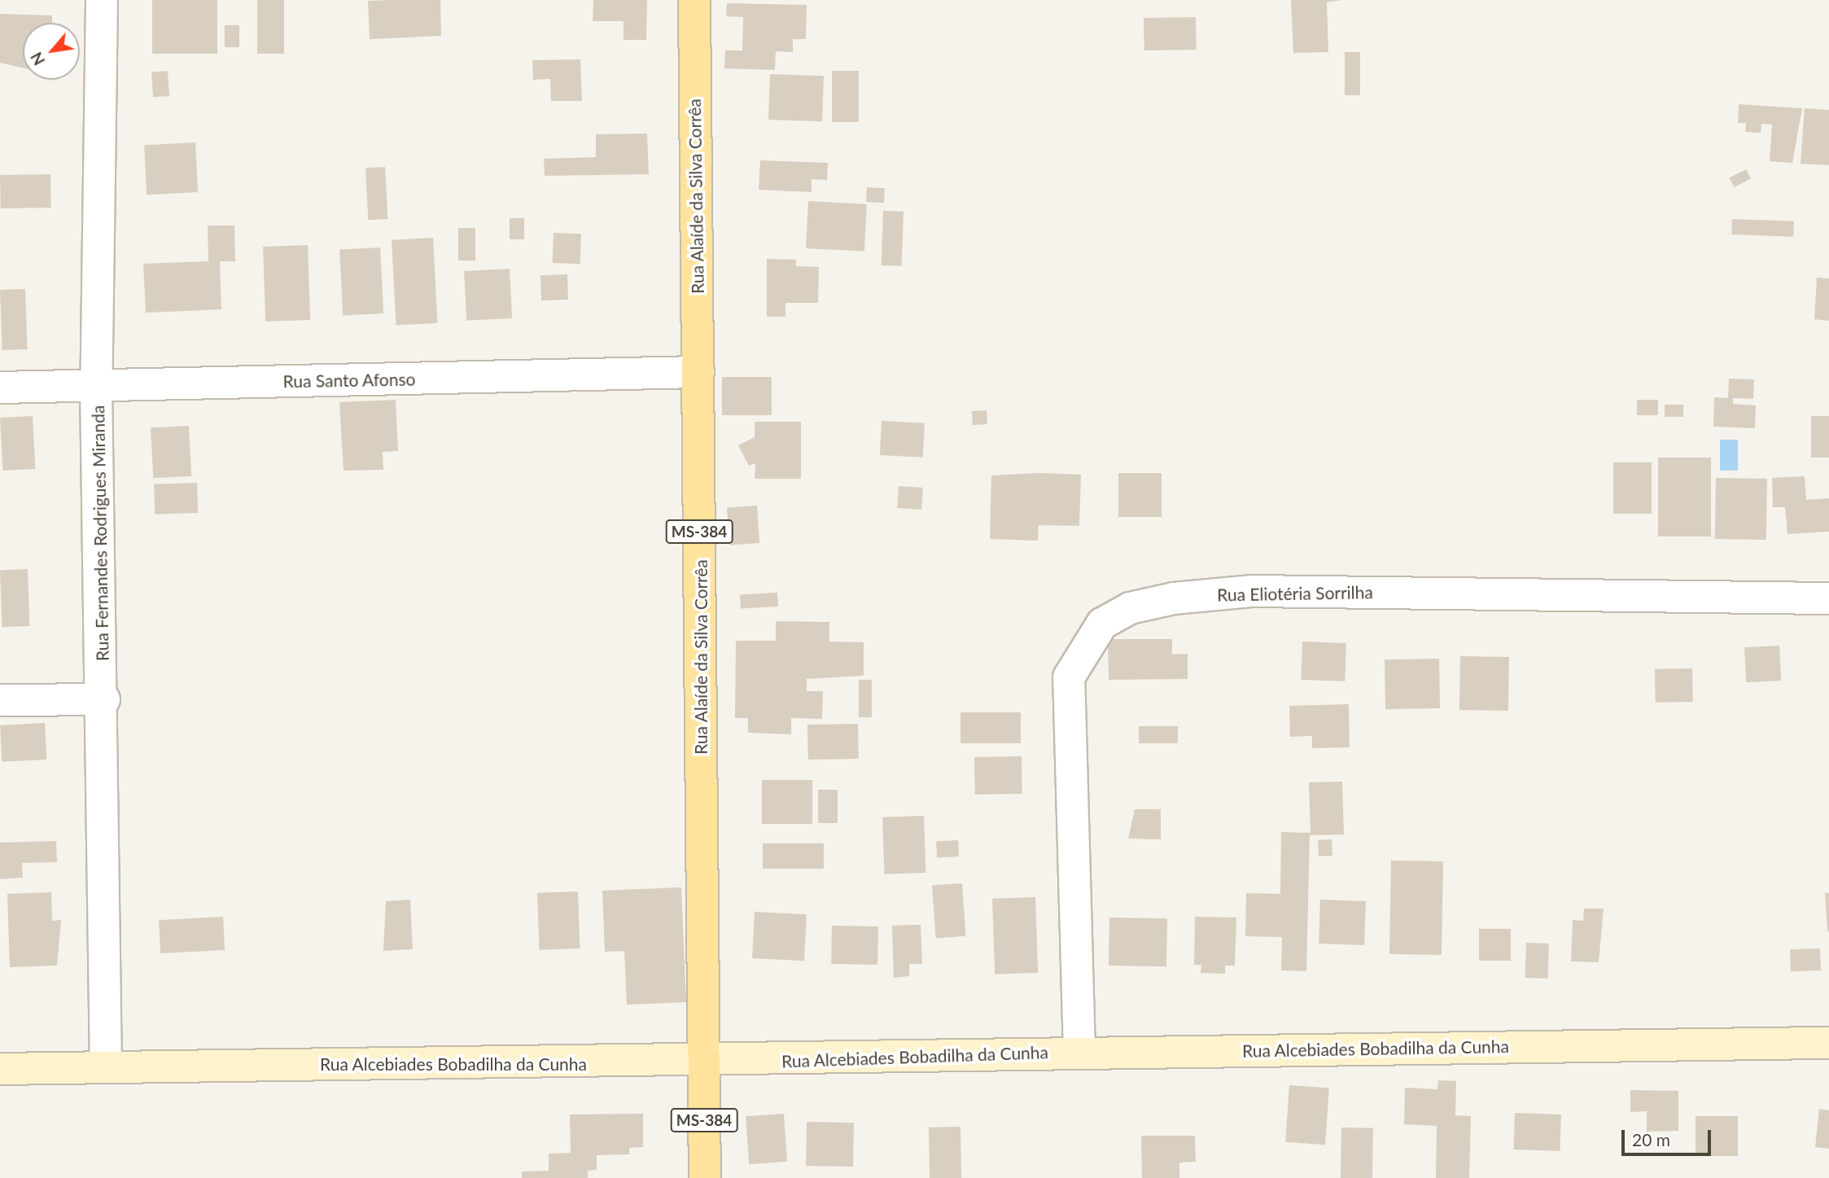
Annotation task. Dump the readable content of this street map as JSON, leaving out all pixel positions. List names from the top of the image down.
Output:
{
  "streets": {
    "main road": ["Rua Alaíde da Silva Corrêa", "MS-384"],
    "street": [
      "Rua Santo Afonso",
      "Rua Fernandes Rodrigues Miranda",
      "Rua Eliotéria Sorrilha",
      "Rua Alcebiades Bobadilha da Cunha"
    ]
  },
  "crossings": [
    ["Rua Alaíde da Silva Corrêa", "Rua Santo Afonso"],
    ["Rua Alaíde da Silva Corrêa", "Rua Alcebiades Bobadilha da Cunha"],
    ["Rua Santo Afonso", "Rua Fernandes Rodrigues Miranda"],
    ["Rua Fernandes Rodrigues Miranda", "Rua Alcebiades Bobadilha da Cunha"],
    ["Rua Eliotéria Sorrilha", "Rua Alcebiades Bobadilha da Cunha"]
  ],
  "scale_bar": "20 m",
  "north": "bottom left"
}
